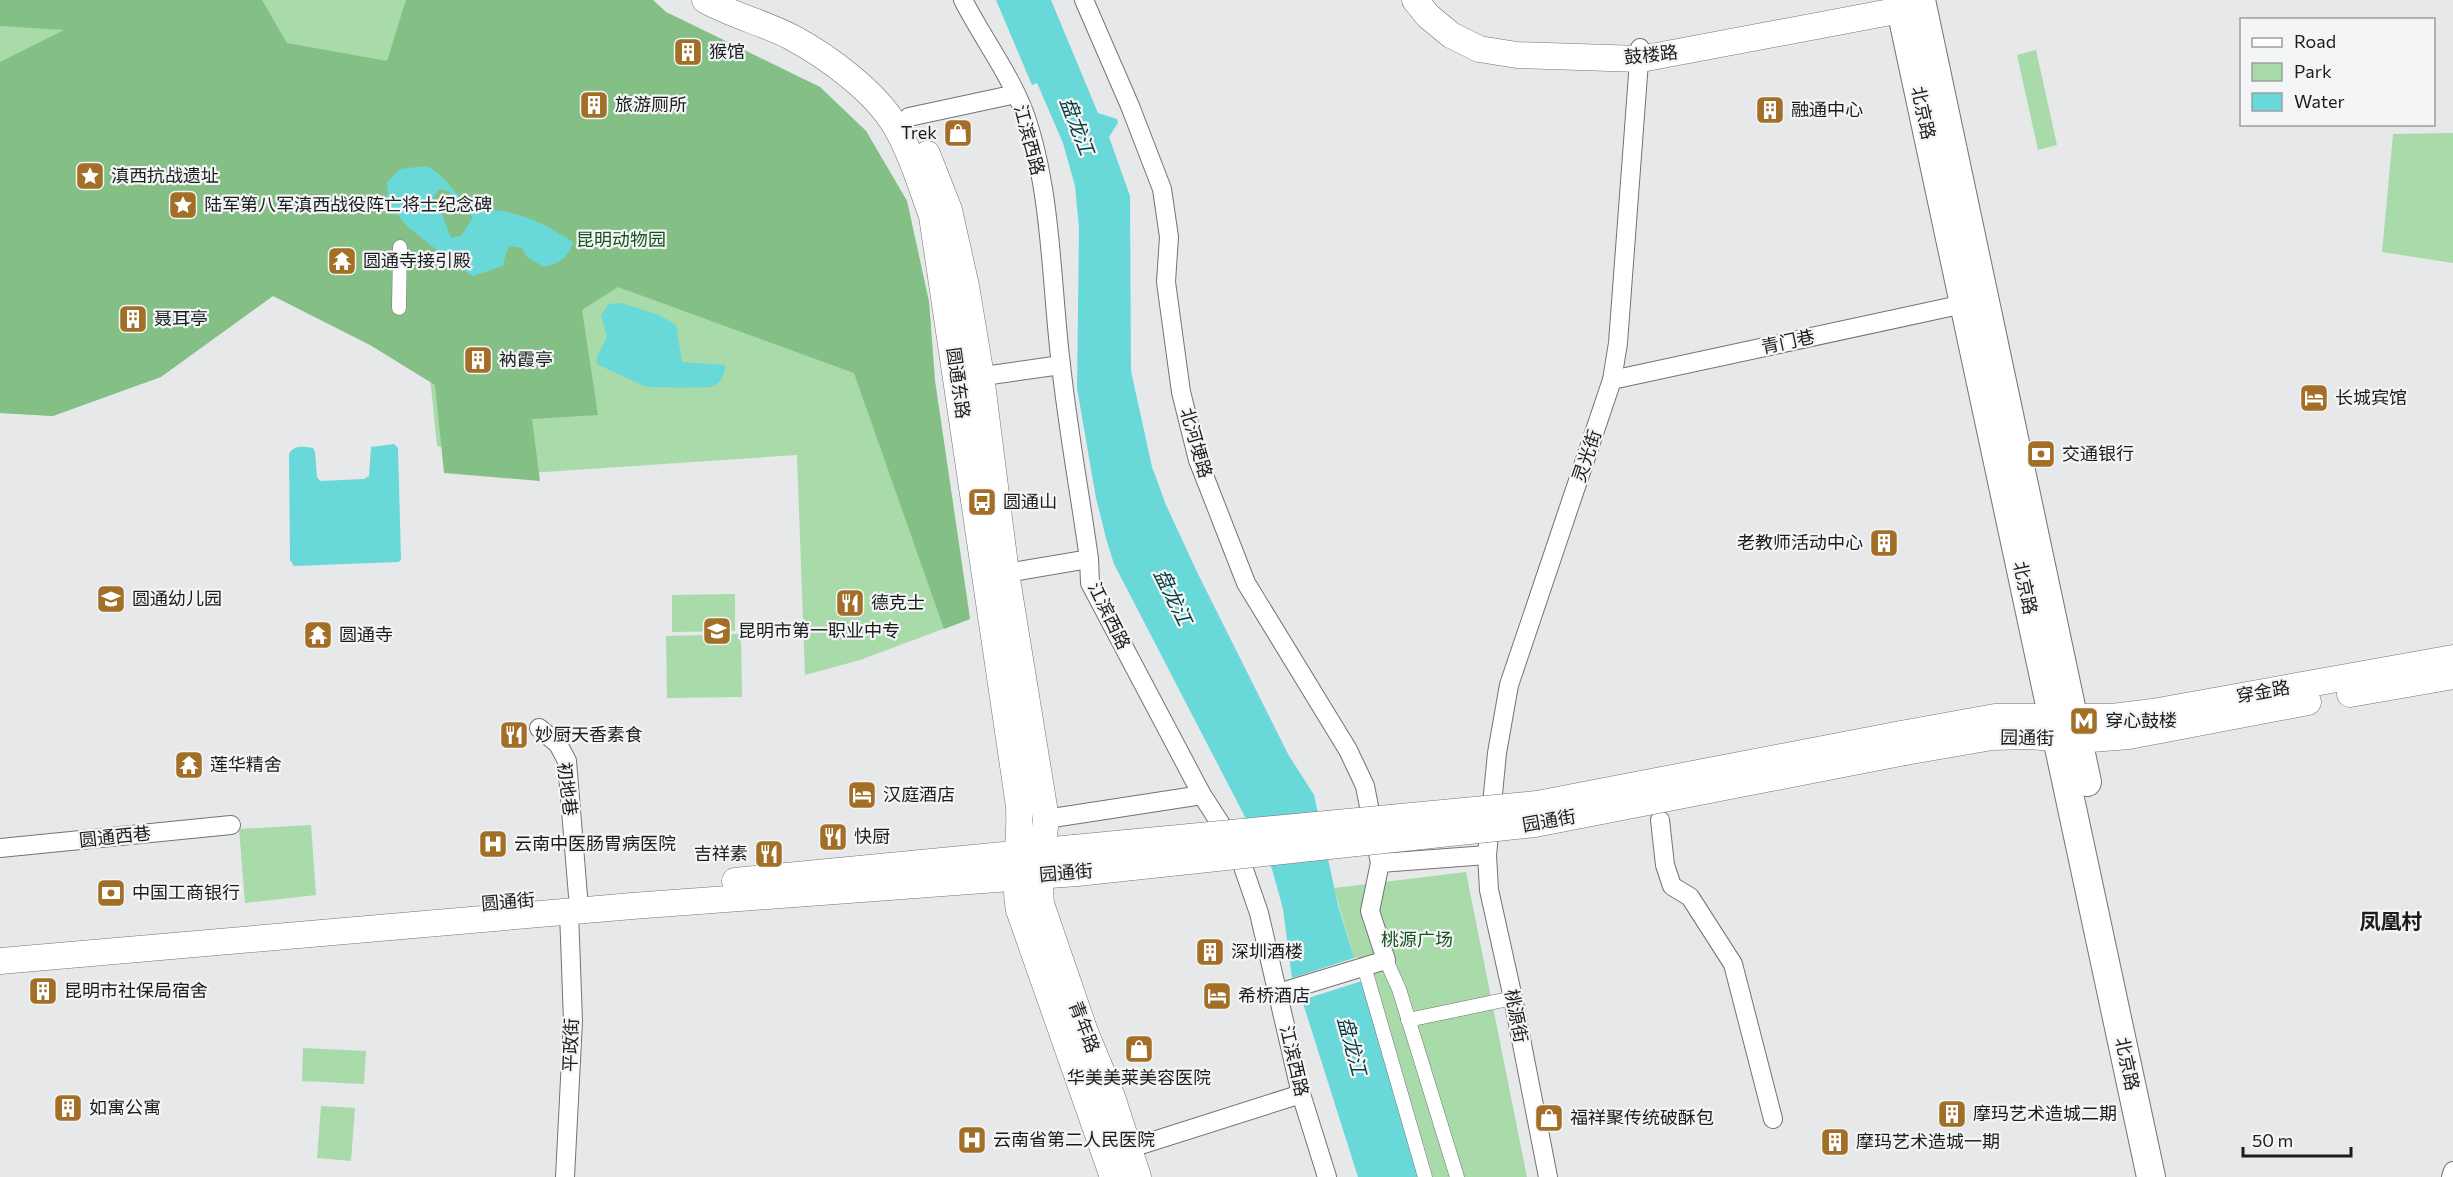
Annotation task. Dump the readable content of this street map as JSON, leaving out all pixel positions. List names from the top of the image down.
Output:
{
  "streets": {
    "main road": [
      "鼓楼路",
      "北京路",
      "圆通东路",
      "穿金路",
      "园通街",
      "圆通街",
      "青年路"
    ],
    "street": [
      "江滨西路",
      "青门巷",
      "北河埂路",
      "灵光街",
      "初地巷",
      "圆通西巷",
      "桃源街",
      "平政街"
    ]
  },
  "crossings": [
    ["鼓楼路", "北京路"],
    ["鼓楼路", "灵光街"],
    ["北京路", "青门巷"],
    ["北京路", "穿金路"],
    ["北京路", "园通街"],
    ["青门巷", "灵光街"],
    ["圆通东路", "园通街"],
    ["圆通东路", "圆通街"],
    ["圆通东路", "青年路"],
    ["灵光街", "桃源街"],
    ["穿金路", "园通街"],
    ["园通街", "圆通街"],
    ["园通街", "青年路"],
    ["初地巷", "圆通街"],
    ["初地巷", "平政街"],
    ["圆通街", "青年路"],
    ["圆通街", "平政街"]
  ],
  "districts": ["凤凰村"],
  "water": ["盘龙江"],
  "parks": ["昆明动物园", "桃源广场"],
  "places": {
    "building": [
      "猴馆",
      "旅游厕所",
      "融通中心",
      "聂耳亭",
      "衲霞亭",
      "老教师活动中心",
      "深圳酒楼",
      "昆明市社保局宿舍",
      "如寓公寓",
      "摩玛艺术造城二期",
      "摩玛艺术造城一期"
    ],
    "shop": ["Trek", "华美美莱美容医院", "福祥聚传统破酥包"],
    "place": ["滇西抗战遗址", "陆军第八军滇西战役阵亡将士纪念碑"],
    "temple": ["圆通寺接引殿", "圆通寺", "莲华精舍"],
    "hotel": ["长城宾馆", "汉庭酒店", "希桥酒店"],
    "bank": ["交通银行", "中国工商银行"],
    "bus stop": ["圆通山"],
    "school or university": ["圆通幼儿园", "昆明市第一职业中专"],
    "restaurant": [
      "德克士",
      "妙厨天香素食",
      "快厨",
      "吉祥素"
    ],
    "metro station": ["穿心鼓楼"],
    "hospital": ["云南中医肠胃病医院", "云南省第二人民医院"]
  },
  "legend": ["Road", "Park", "Water"],
  "scale_bar": "50 m"
}
